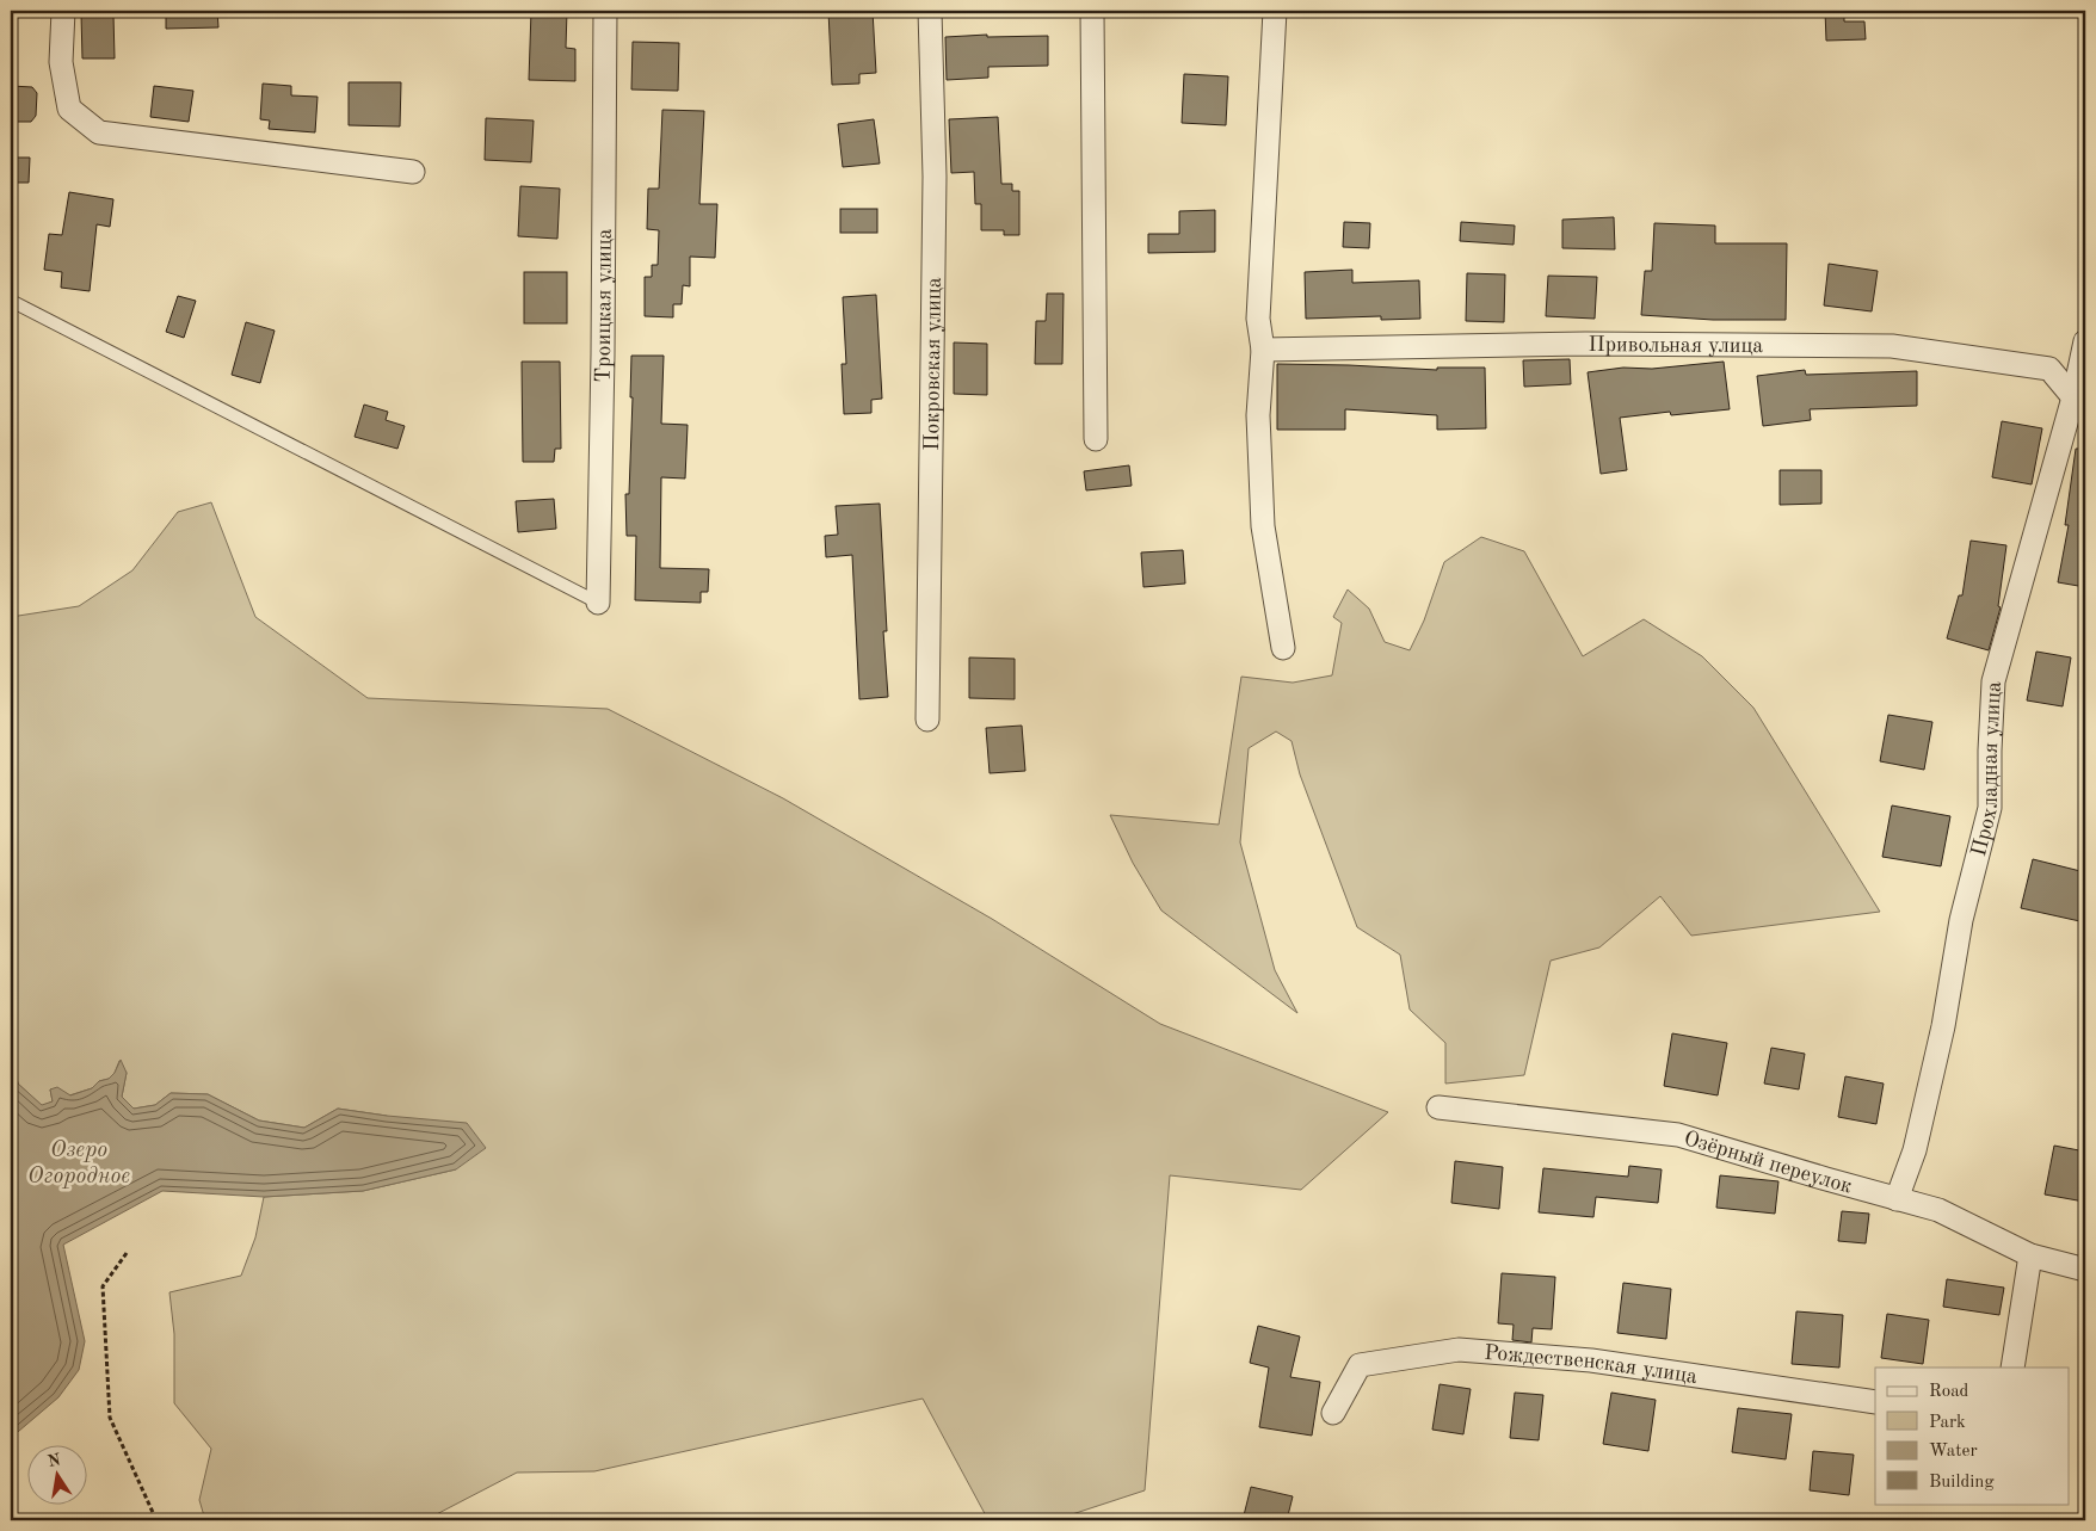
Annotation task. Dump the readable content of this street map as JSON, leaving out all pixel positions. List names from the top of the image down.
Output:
{
  "streets": {
    "street": [
      "Троицкая улица",
      "Привольная улица",
      "Покровская улица",
      "Прохладная улица",
      "Озёрный переулок",
      "Рождественская улица"
    ]
  },
  "crossings": [
    ["Привольная улица", "Прохладная улица"],
    ["Прохладная улица", "Озёрный переулок"]
  ],
  "water": ["Озеро Огородное"],
  "legend": [
    "Road",
    "Park",
    "Water",
    "Building"
  ],
  "north": "top"
}
